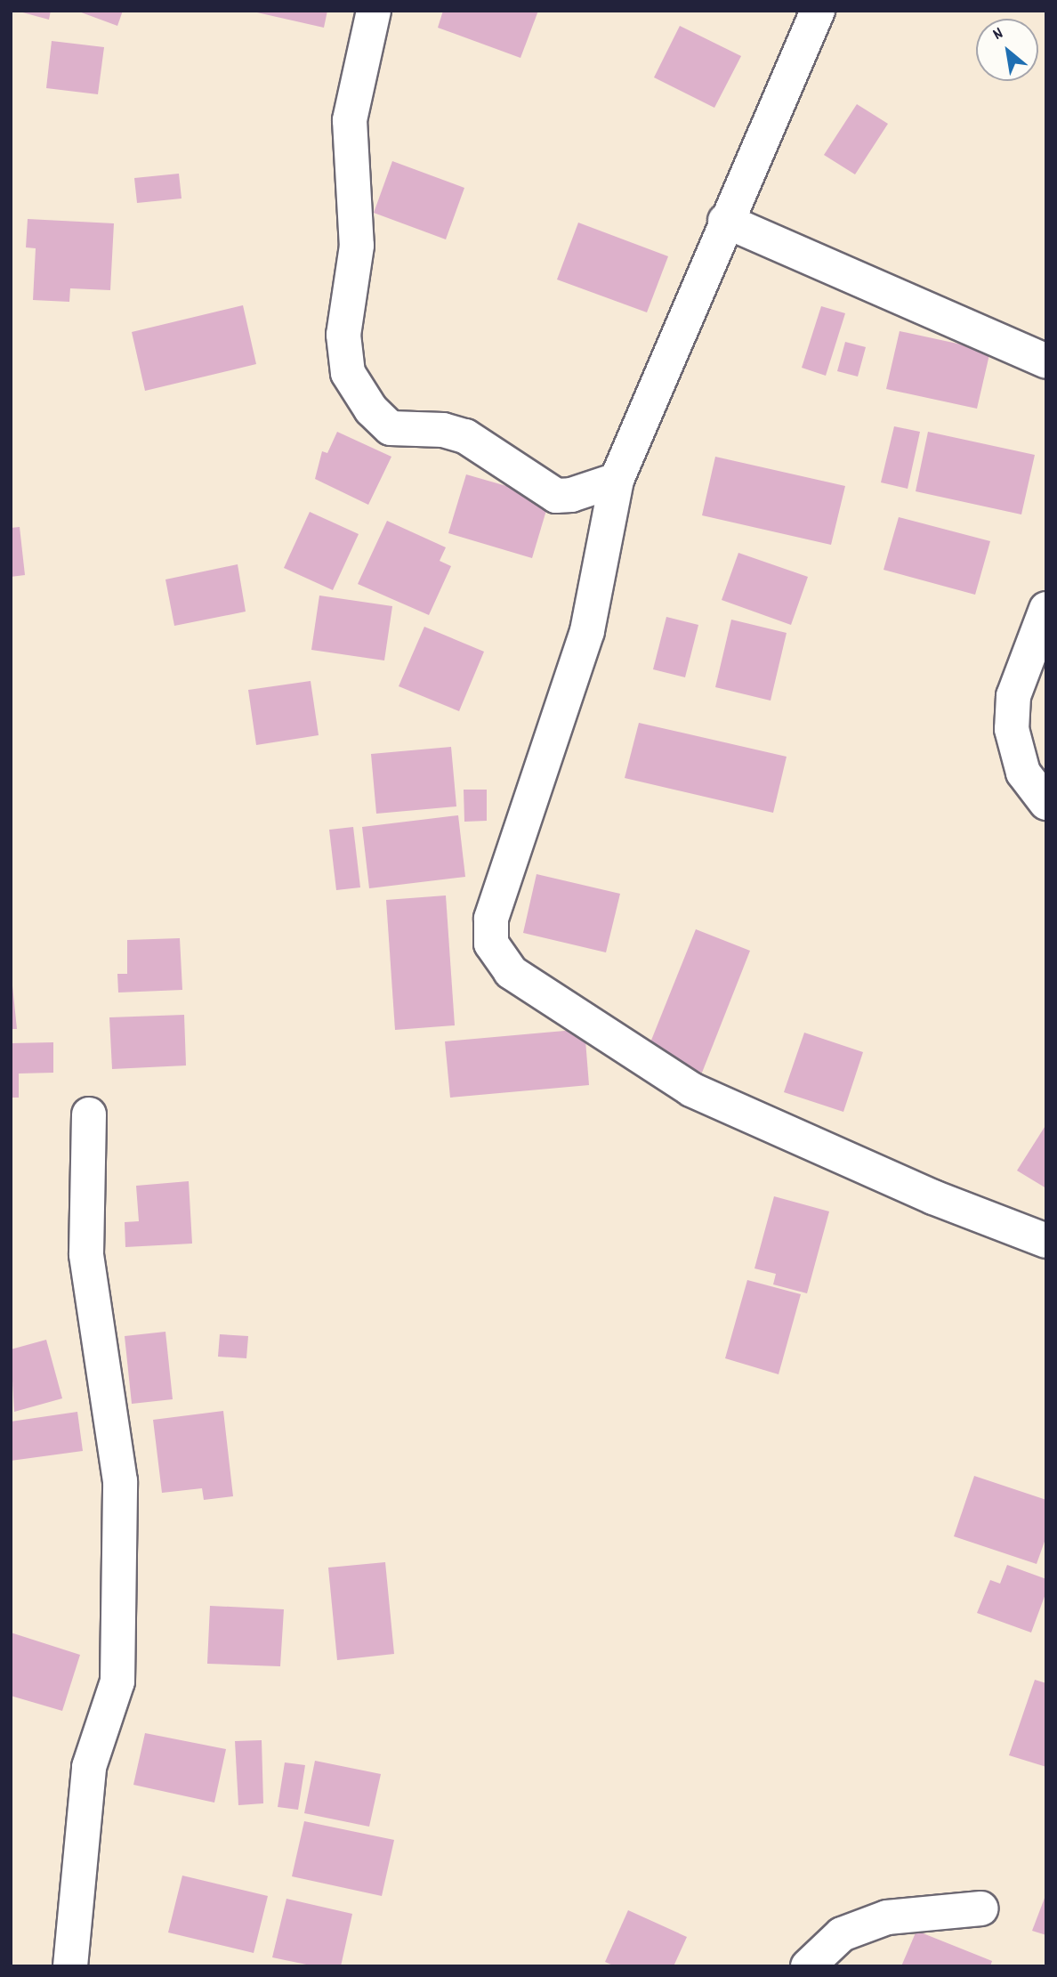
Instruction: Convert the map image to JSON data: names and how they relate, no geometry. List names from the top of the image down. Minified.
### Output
{"north":"top left"}
